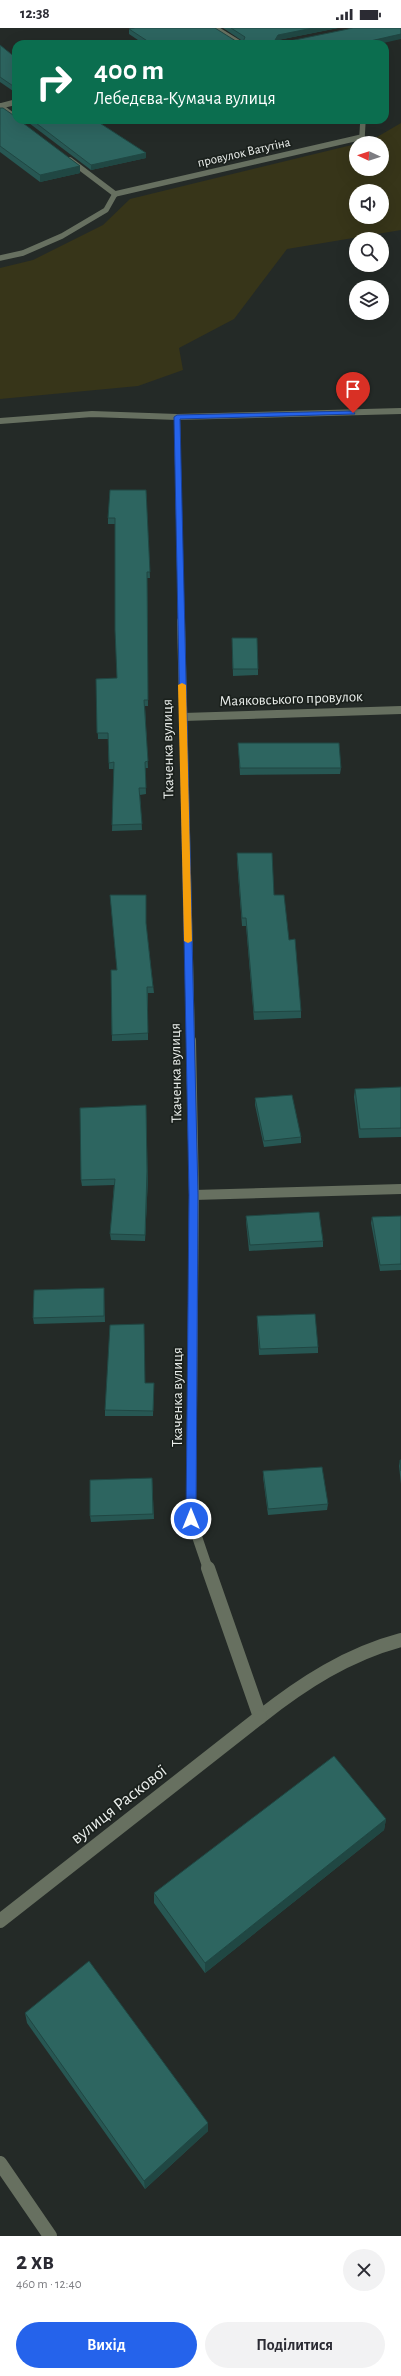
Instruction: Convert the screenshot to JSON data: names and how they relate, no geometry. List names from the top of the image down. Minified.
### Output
{"streets":{"street":["провулок Ватутіна","Маяковського провулок","Ткаченка вулиця","вулиця Раскової"]},"crossings":[["Маяковського провулок","Ткаченка вулиця"],["Ткаченка вулиця","вулиця Раскової"]],"north":"left","page":{"status":"12:38","turn":["400 m","Лебедєва-Кумача вулиця"],"heading":["2 хв","460 m · 12:40"],"buttons":["Вихід","Поділитися"]}}
